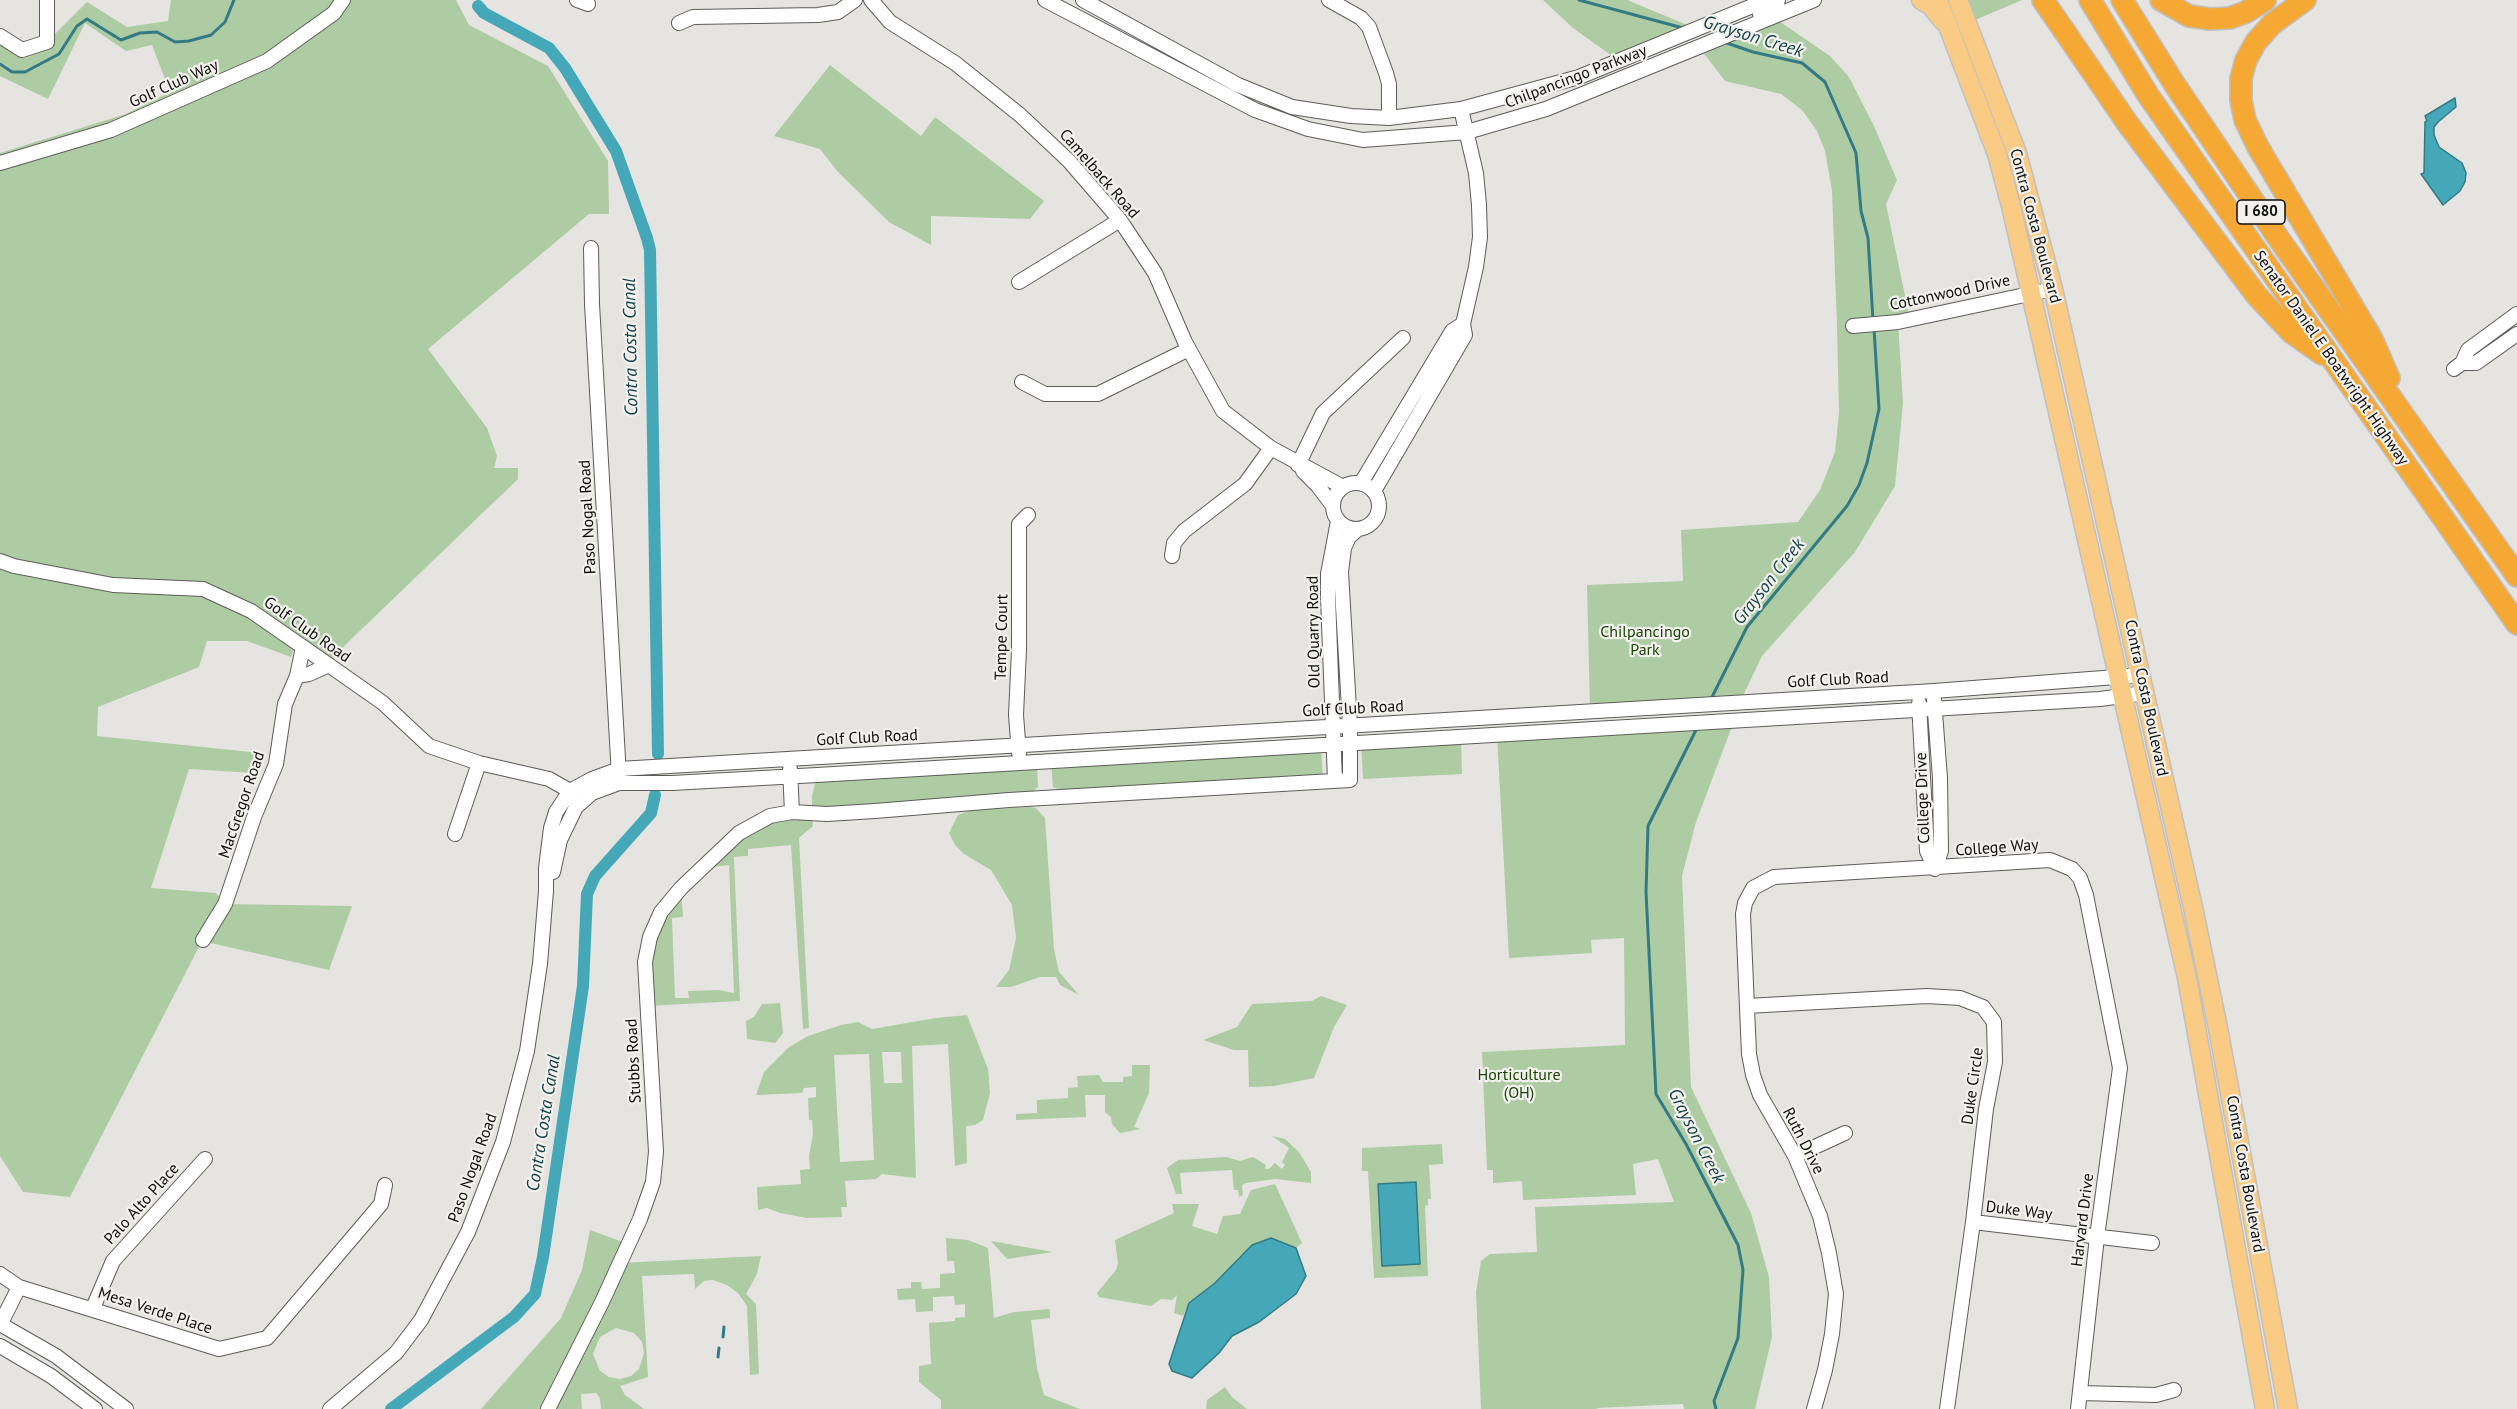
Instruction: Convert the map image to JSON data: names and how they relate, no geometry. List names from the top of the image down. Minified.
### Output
{"streets":{"highway":["I 680","Senator Daniel E Boatwright Highway"],"main road":["Contra Costa Boulevard"],"street":["Chilpancingo Parkway","Golf Club Way","Camelback Road","Cottonwood Drive","Paso Nogal Road","Golf Club Road","Old Quarry Road","Tempe Court","College Drive","MacGregor Road","College Way","Stubbs Road","Duke Circle","Ruth Drive","Palo Alto Place","Duke Way","Harvard Drive","Mesa Verde Place"]},"crossings":[["Camelback Road","Old Quarry Road"],["Contra Costa Boulevard","Cottonwood Drive"],["Contra Costa Boulevard","Golf Club Road"],["Paso Nogal Road","Golf Club Road"],["Golf Club Road","Old Quarry Road"],["Golf Club Road","Tempe Court"],["Golf Club Road","College Drive"],["Golf Club Road","MacGregor Road"],["Old Quarry Road","Stubbs Road"],["College Drive","College Way"],["College Way","Ruth Drive"],["College Way","Harvard Drive"],["Duke Circle","Ruth Drive"],["Duke Circle","Duke Way"],["Palo Alto Place","Mesa Verde Place"],["Duke Way","Harvard Drive"]],"water":["Grayson Creek","Contra Costa Canal"],"parks":["Chilpancingo Park","Horticulture (OH)"]}
